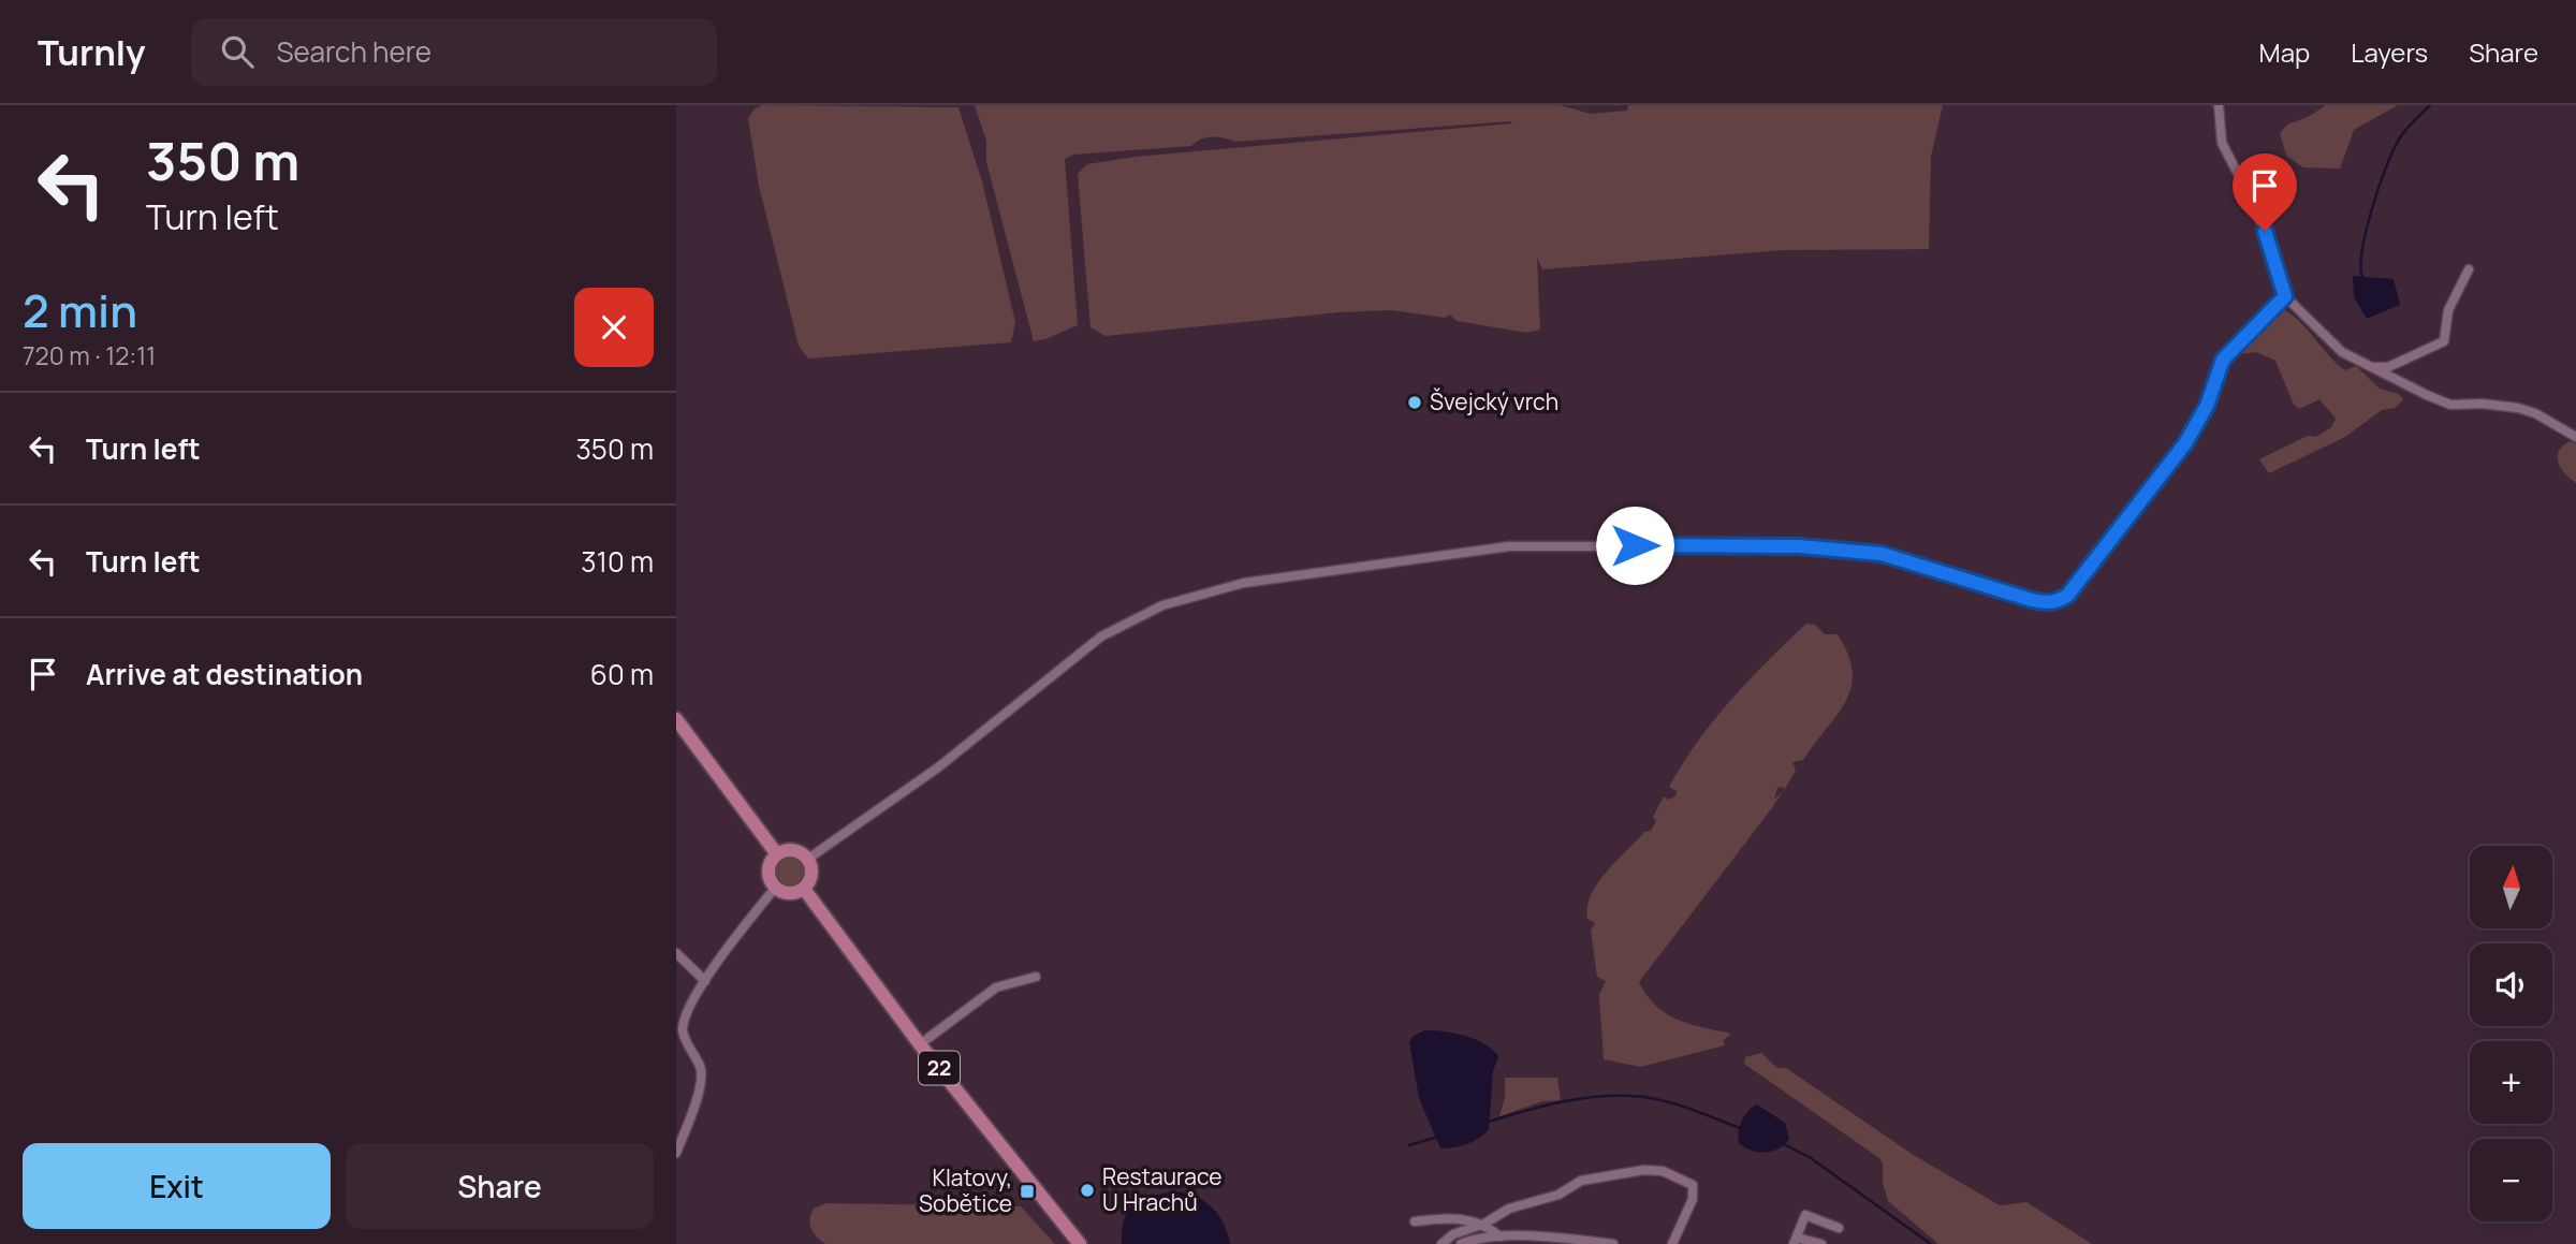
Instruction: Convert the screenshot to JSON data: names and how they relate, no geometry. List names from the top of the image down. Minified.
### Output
{"streets":{"main road":["22"]},"places":{"other":["Švejcký vrch","Restaurace U Hrachů"],"transit":["Klatovy, Sobětice"]},"north":"top","page":{"header":"Turnly","search":"Search here","nav":["Map","Layers","Share"],"turn":["350 m","Turn left"],"heading":["2 min","720 m · 12:11"],"list":[{"name":"Turn left","value":"350 m"},{"name":"Turn left","value":"310 m"},{"name":"Arrive at destination","value":"60 m"}],"map_buttons":["+","−"],"buttons":["Exit","Share"]}}
